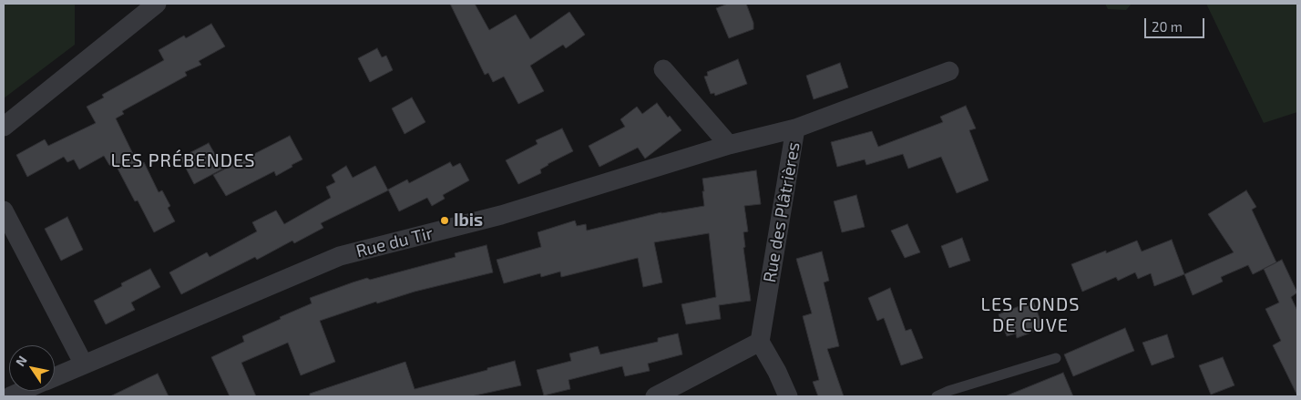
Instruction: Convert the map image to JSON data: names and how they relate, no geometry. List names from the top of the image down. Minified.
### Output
{"streets":{"street":["Rue des Plâtrières","Rue du Tir"]},"crossings":[["Rue des Plâtrières","Rue du Tir"]],"districts":["LES PRÉBENDES","LES FONDS DE CUVE"],"places":["Ibis"],"scale_bar":"20 m","north":"top left"}
